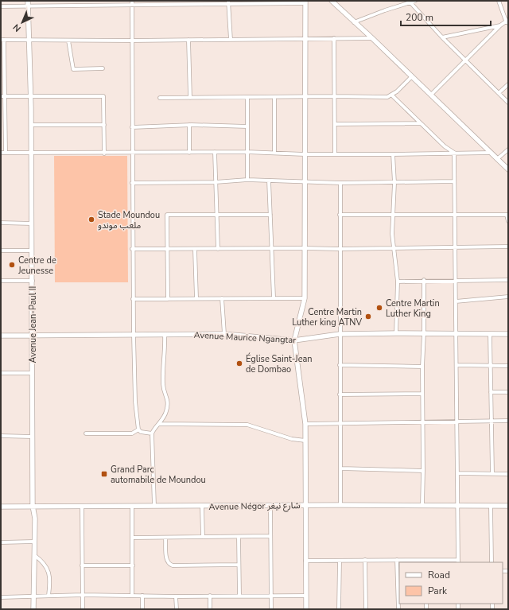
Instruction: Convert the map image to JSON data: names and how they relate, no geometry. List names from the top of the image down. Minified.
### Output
{"streets":{"street":["Avenue Jean-Paul II","Avenue Maurice Ngangtar","Avenue Négor شارع نيغر"]},"crossings":[["Avenue Jean-Paul II","Avenue Maurice Ngangtar"],["Avenue Jean-Paul II","Avenue Négor شارع نيغر"]],"places":{"other":["Stade Moundou ملعب موندو","Centre de Jeunesse","Centre Martin Luther King","Centre Martin Luther king ATNV","Église Saint-Jean de Dombao"],"transit":["Grand Parc automabile de Moundou"]},"legend":["Road","Park"],"scale_bar":"200 m","north":"bottom left"}
